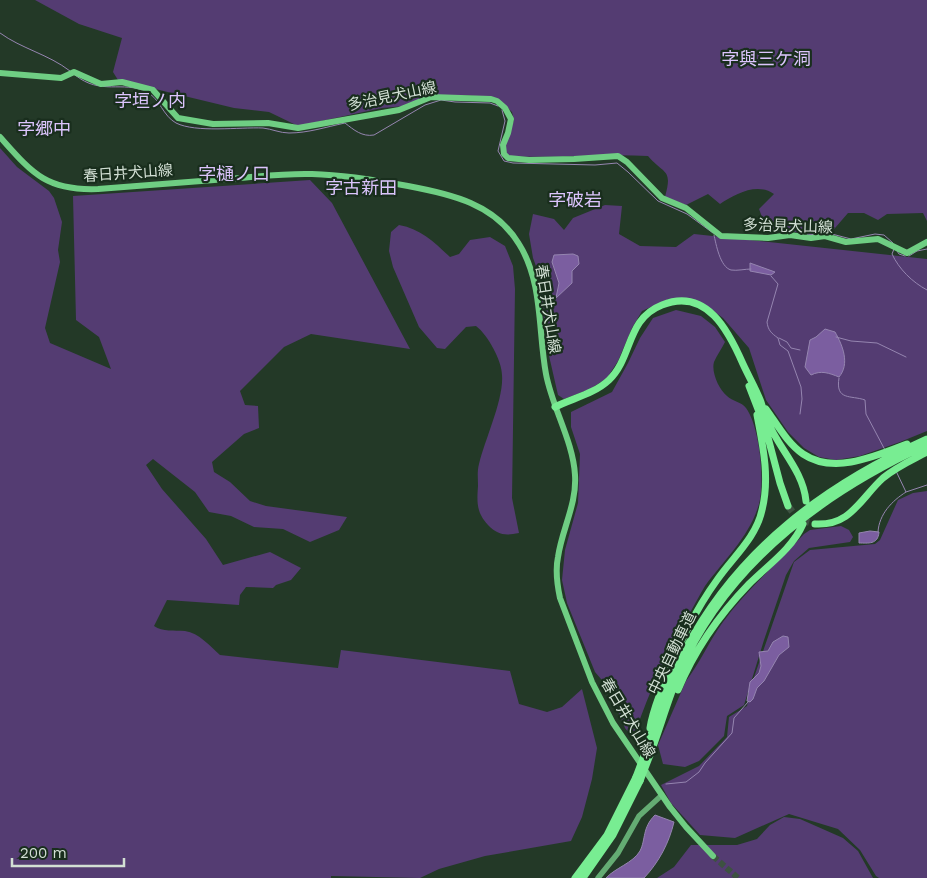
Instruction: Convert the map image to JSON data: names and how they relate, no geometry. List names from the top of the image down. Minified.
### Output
{"streets":{"highway":["中央自動車道"],"main road":["多治見犬山線","春日井犬山線"]},"districts":["字與三ケ洞","字垣ノ内","字郷中","字樋ノ口","字古新田","字破岩"],"scale_bar":"200 m"}
